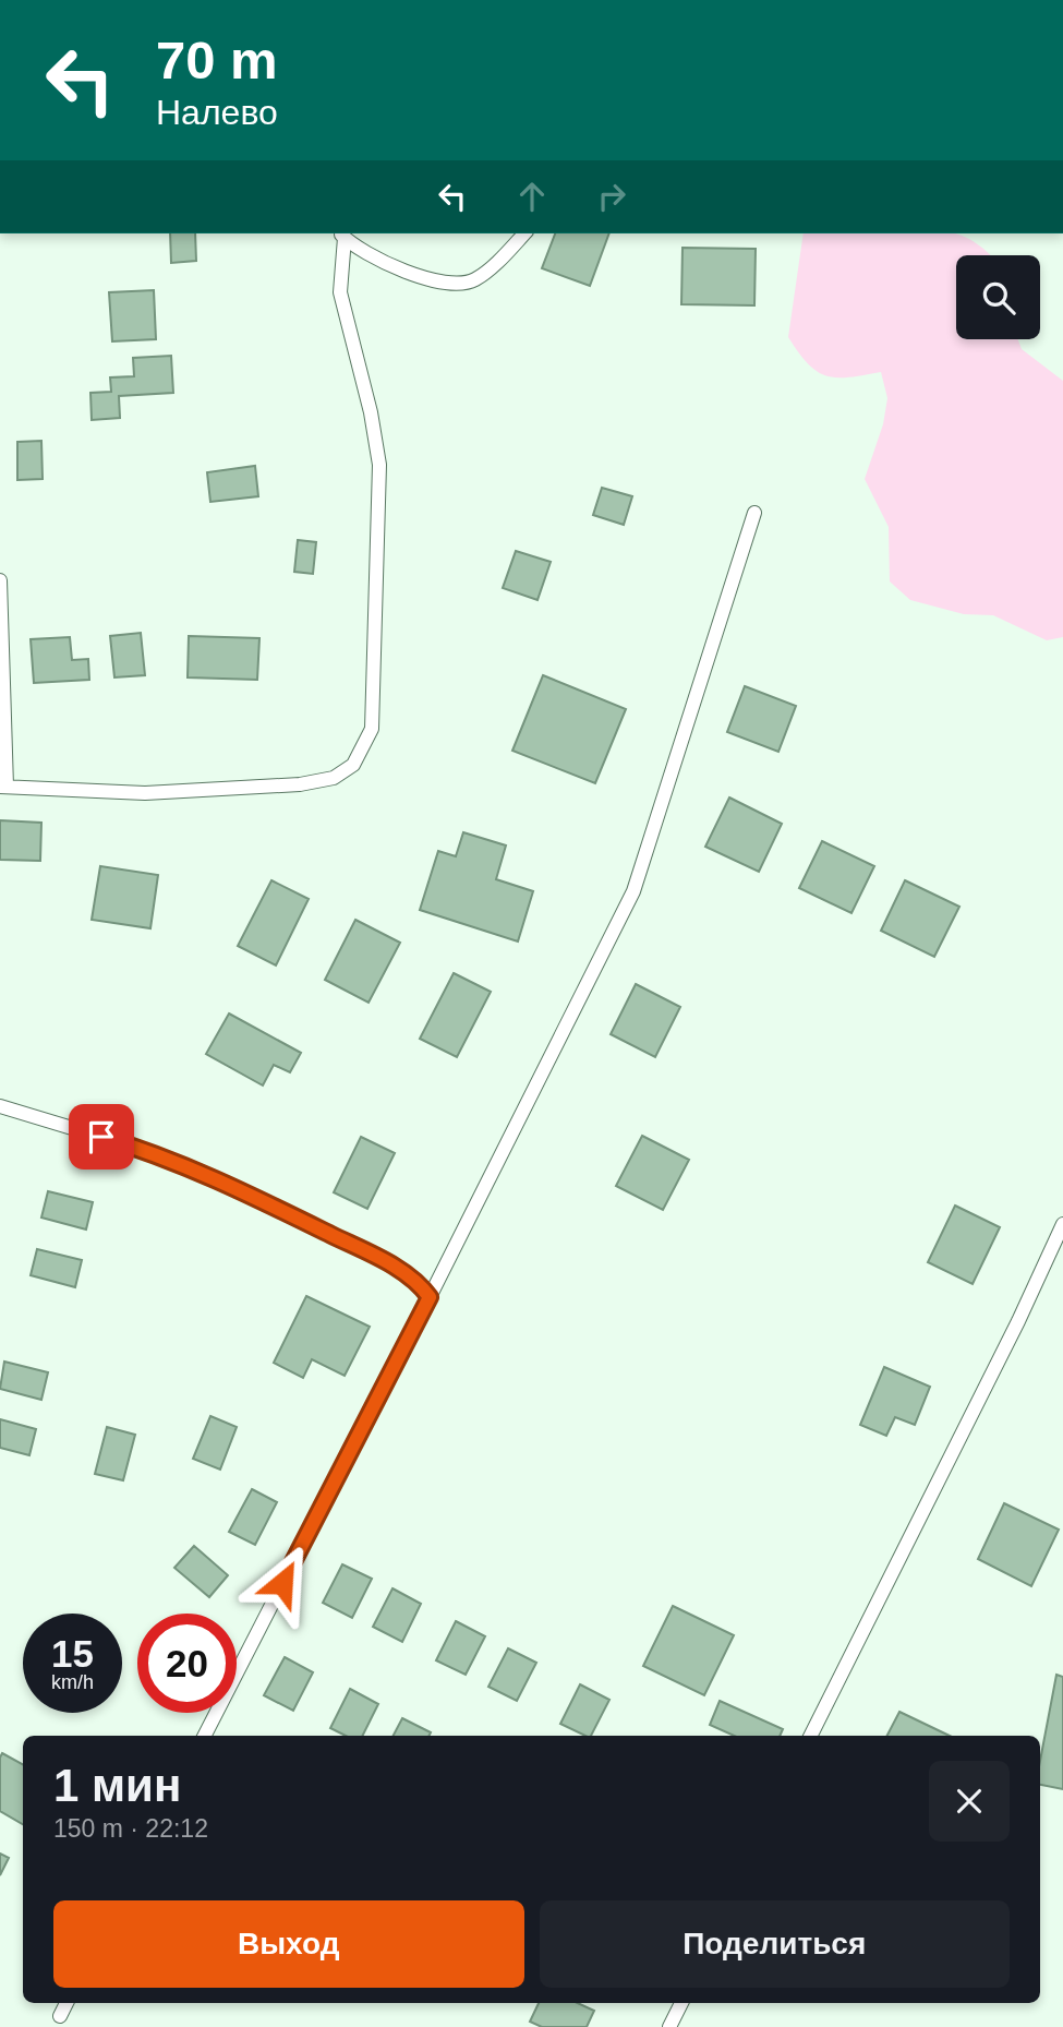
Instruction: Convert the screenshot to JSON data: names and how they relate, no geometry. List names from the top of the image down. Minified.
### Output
{"page":{"turn":["70 m","Налево"],"speed":"15 km/h","limit":"20","heading":["1 мин","150 m · 22:12"],"buttons":["Выход","Поделиться"]}}
